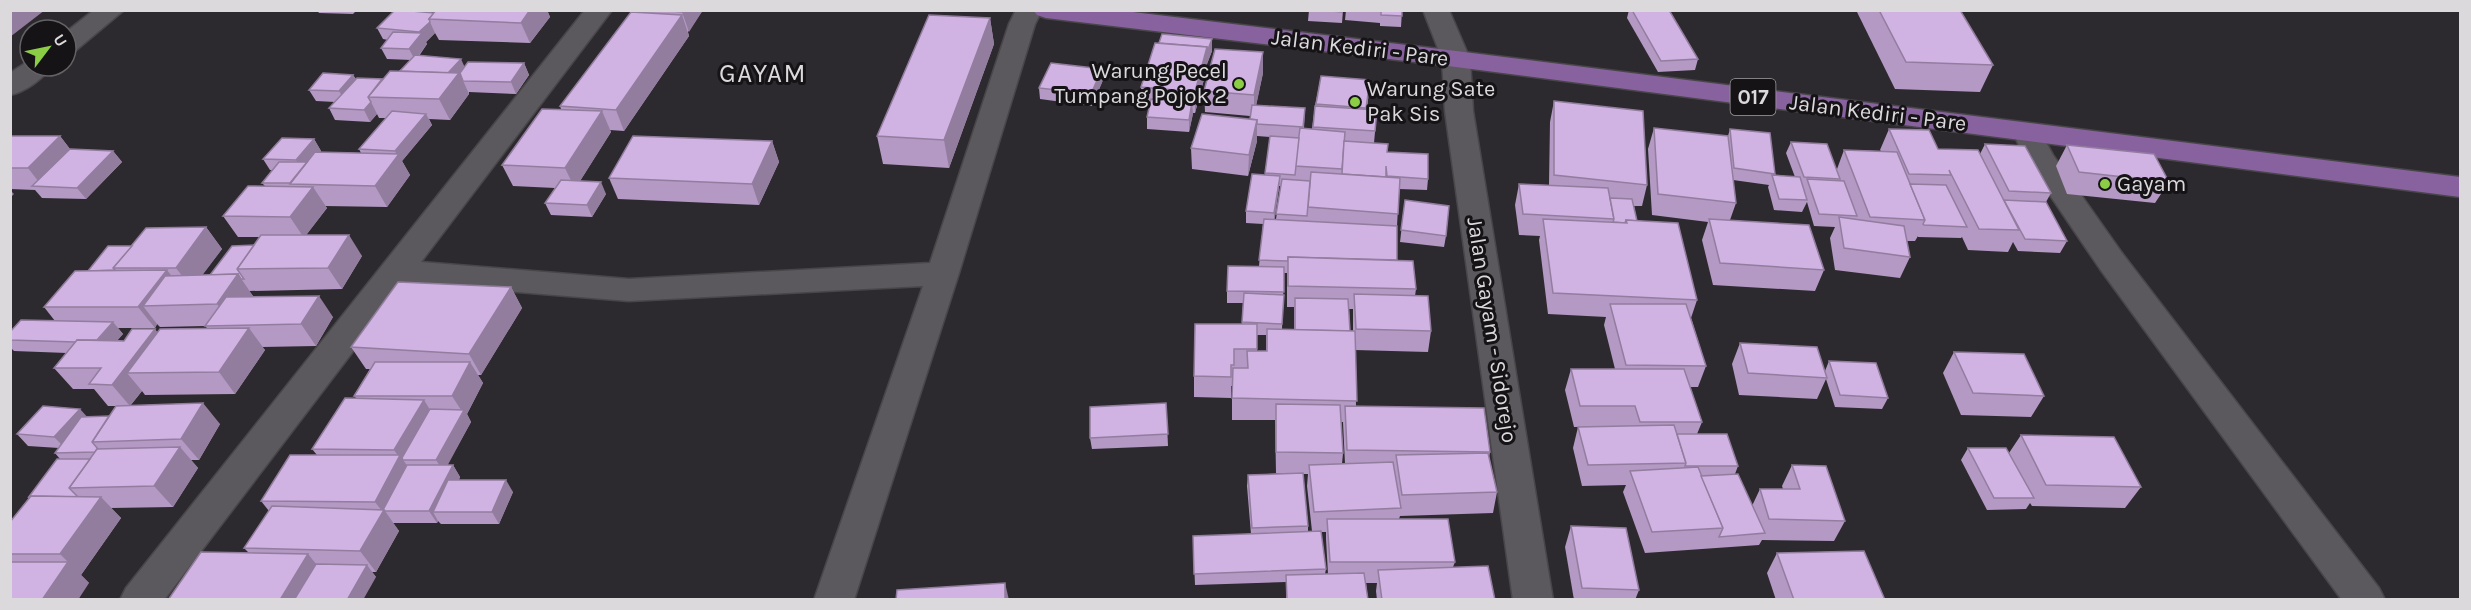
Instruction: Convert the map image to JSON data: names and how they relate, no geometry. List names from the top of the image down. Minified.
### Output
{"streets":{"main road":["Jalan Kediri - Pare","017"],"street":["Jalan Gayam - Sidorejo"]},"crossings":[["Jalan Kediri - Pare","Jalan Gayam - Sidorejo"]],"districts":["GAYAM"],"places":["Warung Pecel Tumpang Pojok 2","Warung Sate Pak Sis","Gayam"],"north":"top right"}
